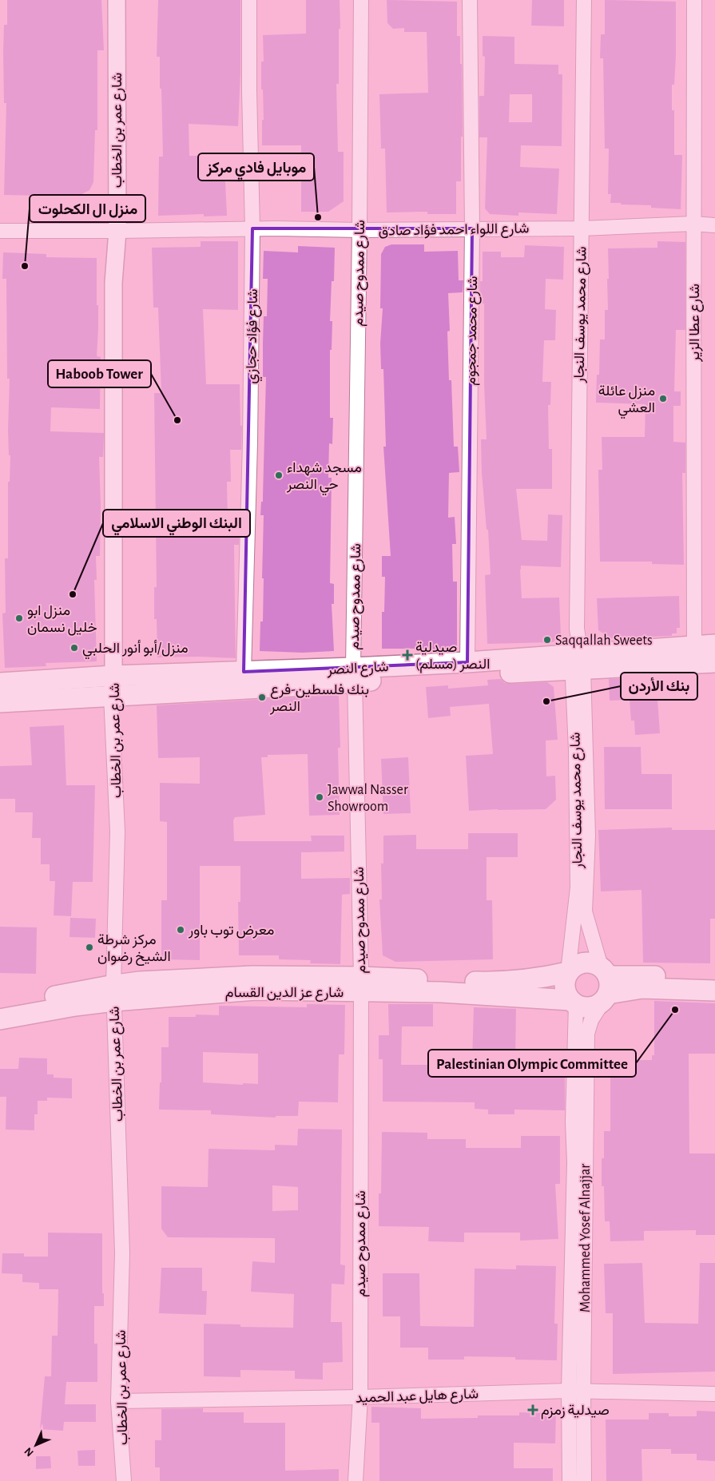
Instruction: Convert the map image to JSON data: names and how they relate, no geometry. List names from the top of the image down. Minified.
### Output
{"streets":{"main road":["شارع النصر","شارع عز الدين القسام"],"street":["شارع عمر بن الخطاب","شارع اللواء احمد فؤاد صادق","شارع ممدوح صيدم","شارع محمد يوسف النجار","شارع عطا الزير","شارع محمد جمجوم","شارع فؤاد حجازي","Mohammed Yosef Alnajjar","شارع هايل عبد الحميد"]},"crossings":[["شارع عمر بن الخطاب","شارع اللواء احمد فؤاد صادق"],["شارع عمر بن الخطاب","شارع النصر"],["شارع عمر بن الخطاب","شارع عز الدين القسام"],["شارع عمر بن الخطاب","شارع هايل عبد الحميد"],["شارع اللواء احمد فؤاد صادق","شارع ممدوح صيدم"],["شارع اللواء احمد فؤاد صادق","شارع محمد يوسف النجار"],["شارع اللواء احمد فؤاد صادق","شارع عطا الزير"],["شارع اللواء احمد فؤاد صادق","شارع محمد جمجوم"],["شارع اللواء احمد فؤاد صادق","شارع فؤاد حجازي"],["شارع ممدوح صيدم","شارع النصر"],["شارع ممدوح صيدم","شارع عز الدين القسام"],["شارع ممدوح صيدم","شارع هايل عبد الحميد"],["شارع محمد يوسف النجار","شارع النصر"],["شارع محمد يوسف النجار","شارع عز الدين القسام"],["شارع محمد يوسف النجار","Mohammed Yosef Alnajjar"],["شارع عطا الزير","شارع النصر"],["شارع محمد جمجوم","شارع النصر"],["شارع فؤاد حجازي","شارع النصر"],["شارع عز الدين القسام","Mohammed Yosef Alnajjar"],["Mohammed Yosef Alnajjar","شارع هايل عبد الحميد"]],"places":{"other":["موبايل فادي مركز","منزل ال الكحلوت","منزل عائلة العشي","Haboob Tower","مسجد شهداء حي النصر","البنك الوطني الاسلامي","منزل ابو خليل نسمان","Saqqallah Sweets","منزل/أبو أنور الحلبي","بنك فلسطين-فرع النصر","بنك الأردن","Jawwal Nasser Showroom","معرض توب باور","مركز شرطة الشيخ رضوان","Palestinian Olympic Committee"],"health":["صيدلية النصر (مسلم)","صيدلية زمزم"]},"north":"bottom left"}
